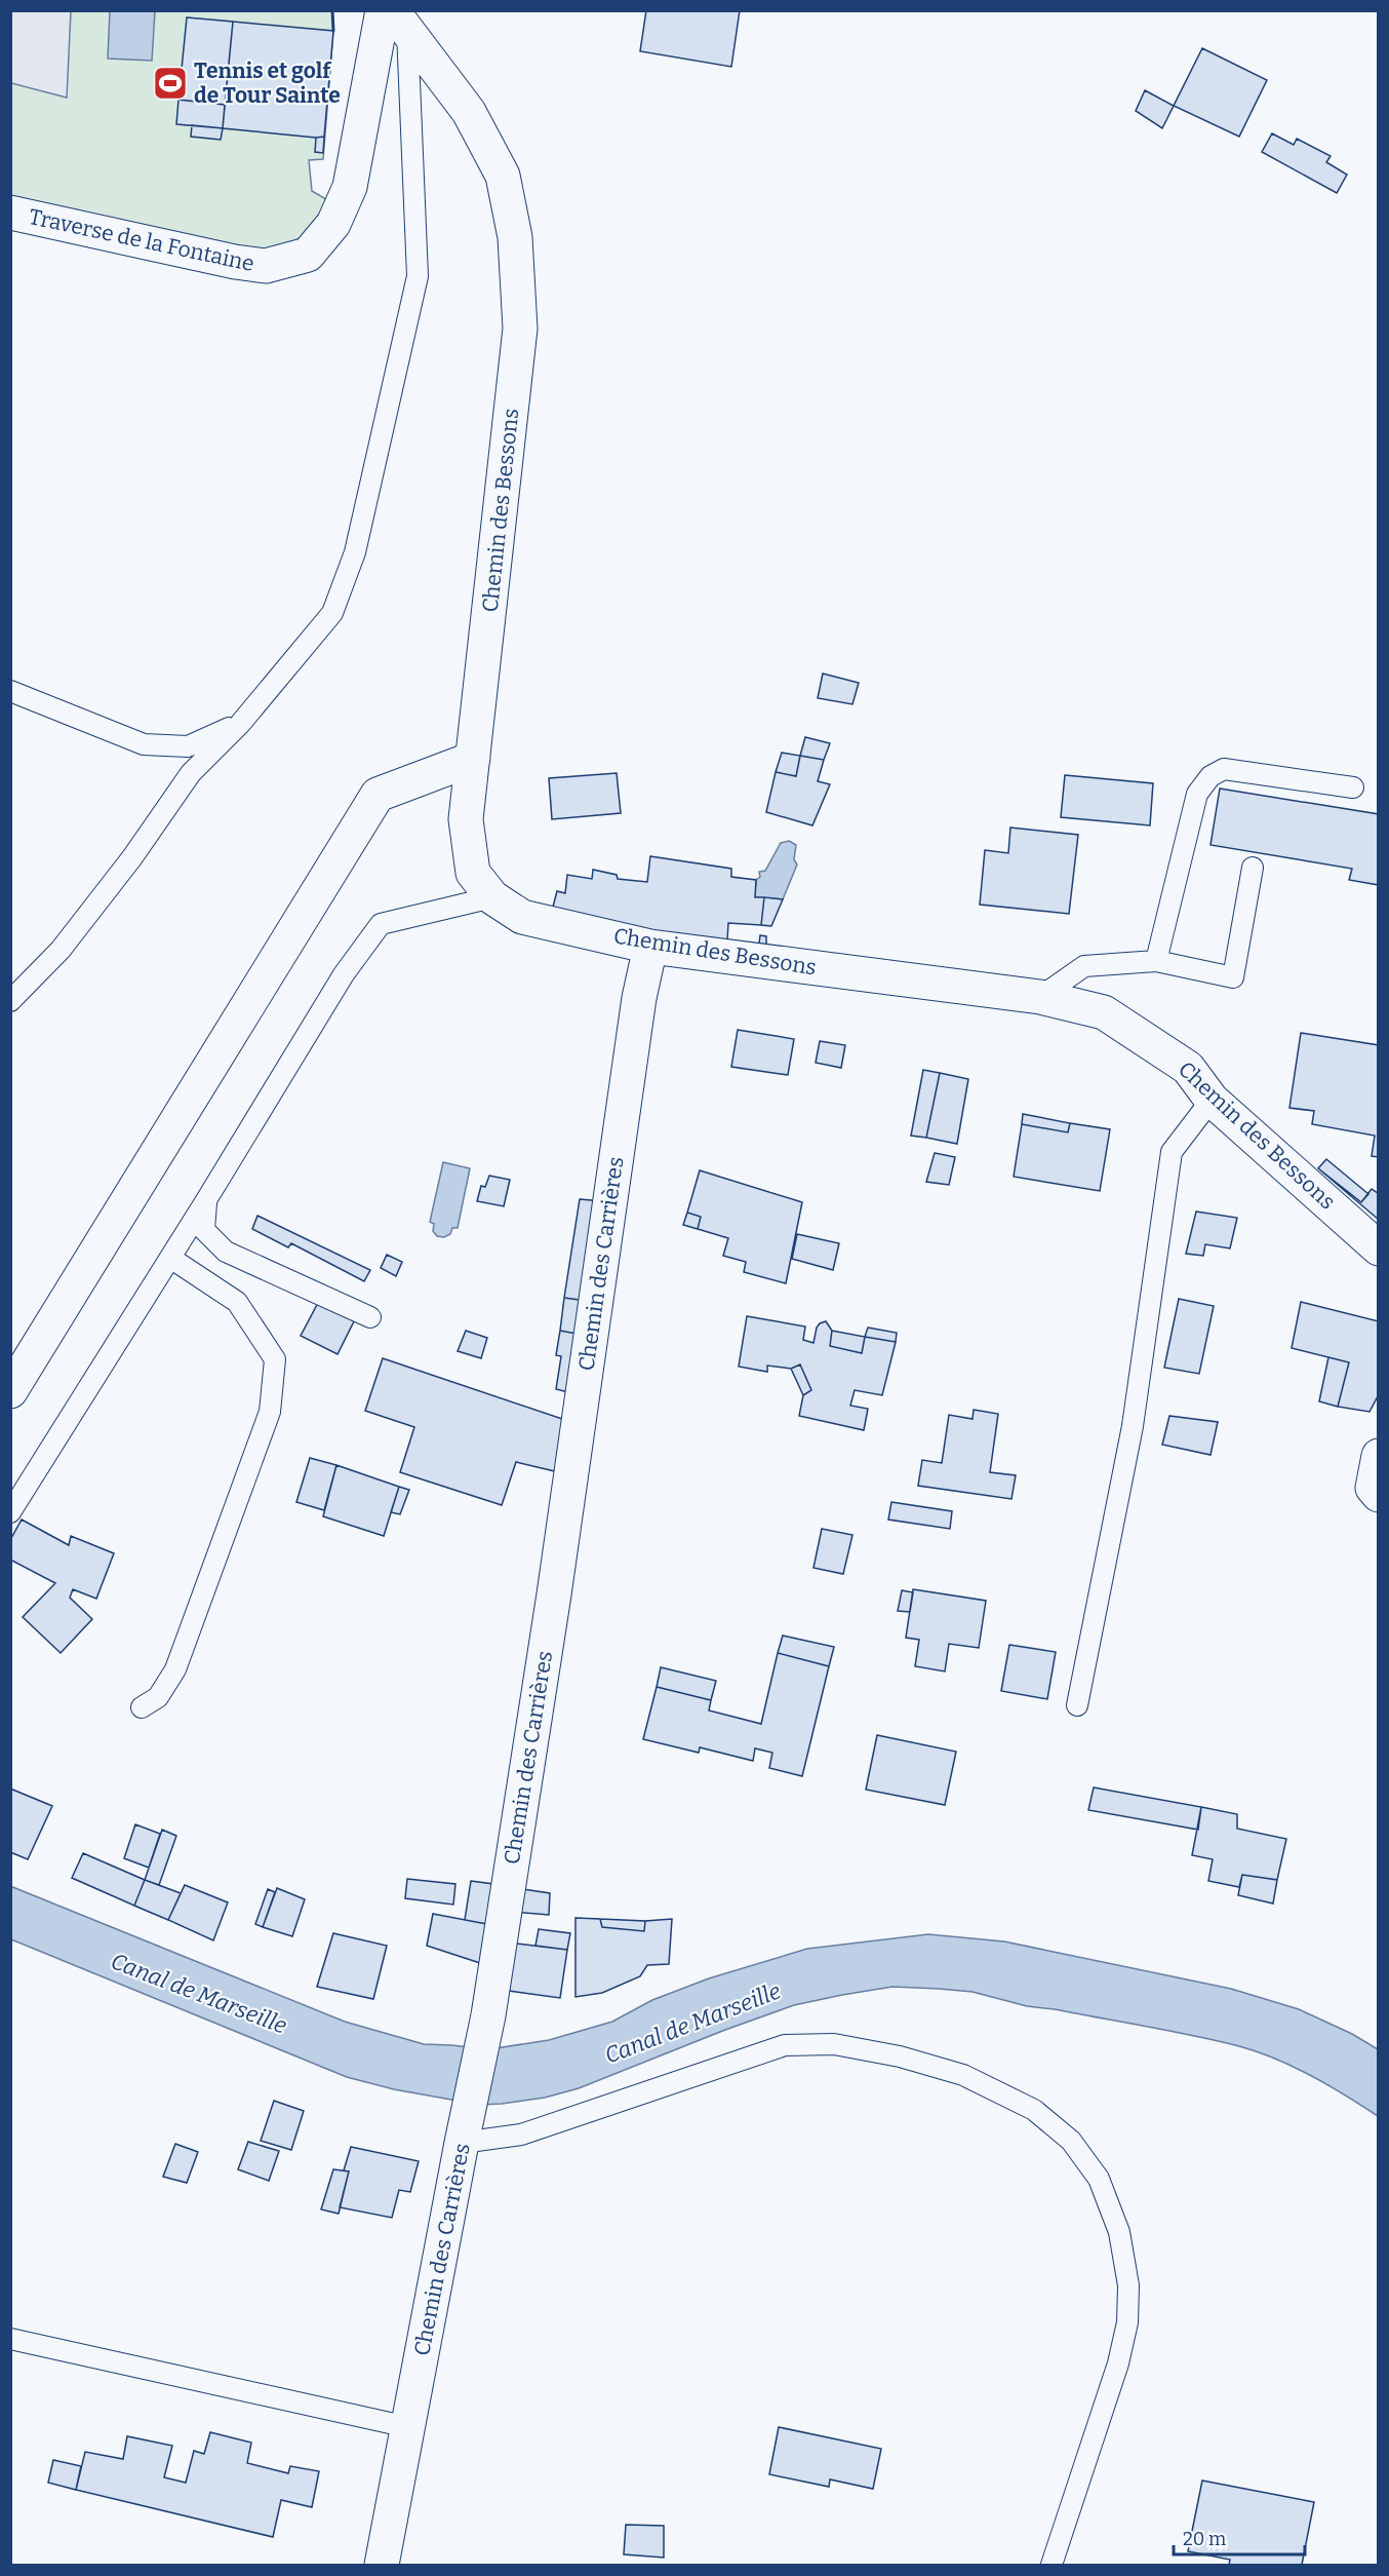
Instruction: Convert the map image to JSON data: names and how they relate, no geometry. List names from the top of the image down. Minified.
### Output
{"streets":{"street":["Traverse de la Fontaine","Chemin des Bessons","Chemin des Carrières"]},"crossings":[["Traverse de la Fontaine","Chemin des Bessons"],["Chemin des Bessons","Chemin des Carrières"]],"water":["Canal de Marseille"],"places":{"sports":["Tennis et golf de Tour Sainte"]},"scale_bar":"20 m"}
